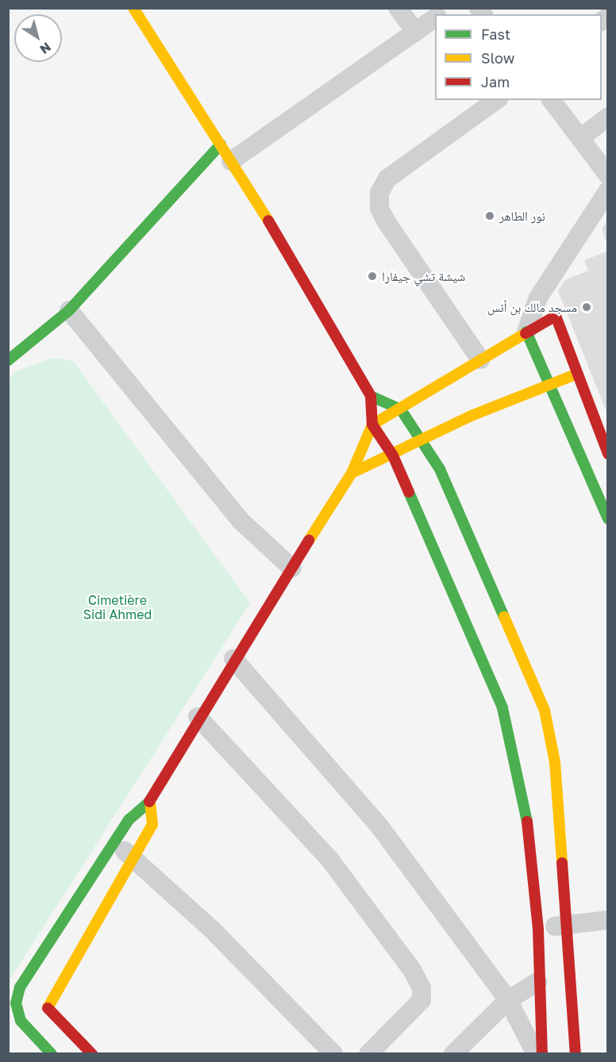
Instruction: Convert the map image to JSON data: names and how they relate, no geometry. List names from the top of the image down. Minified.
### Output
{"parks":["Cimetière Sidi Ahmed"],"places":["نور الطاهر","شيشة تشي جيفارا","مسجد مالك بن أنس"],"legend":["Fast","Slow","Jam"],"north":"bottom right"}
